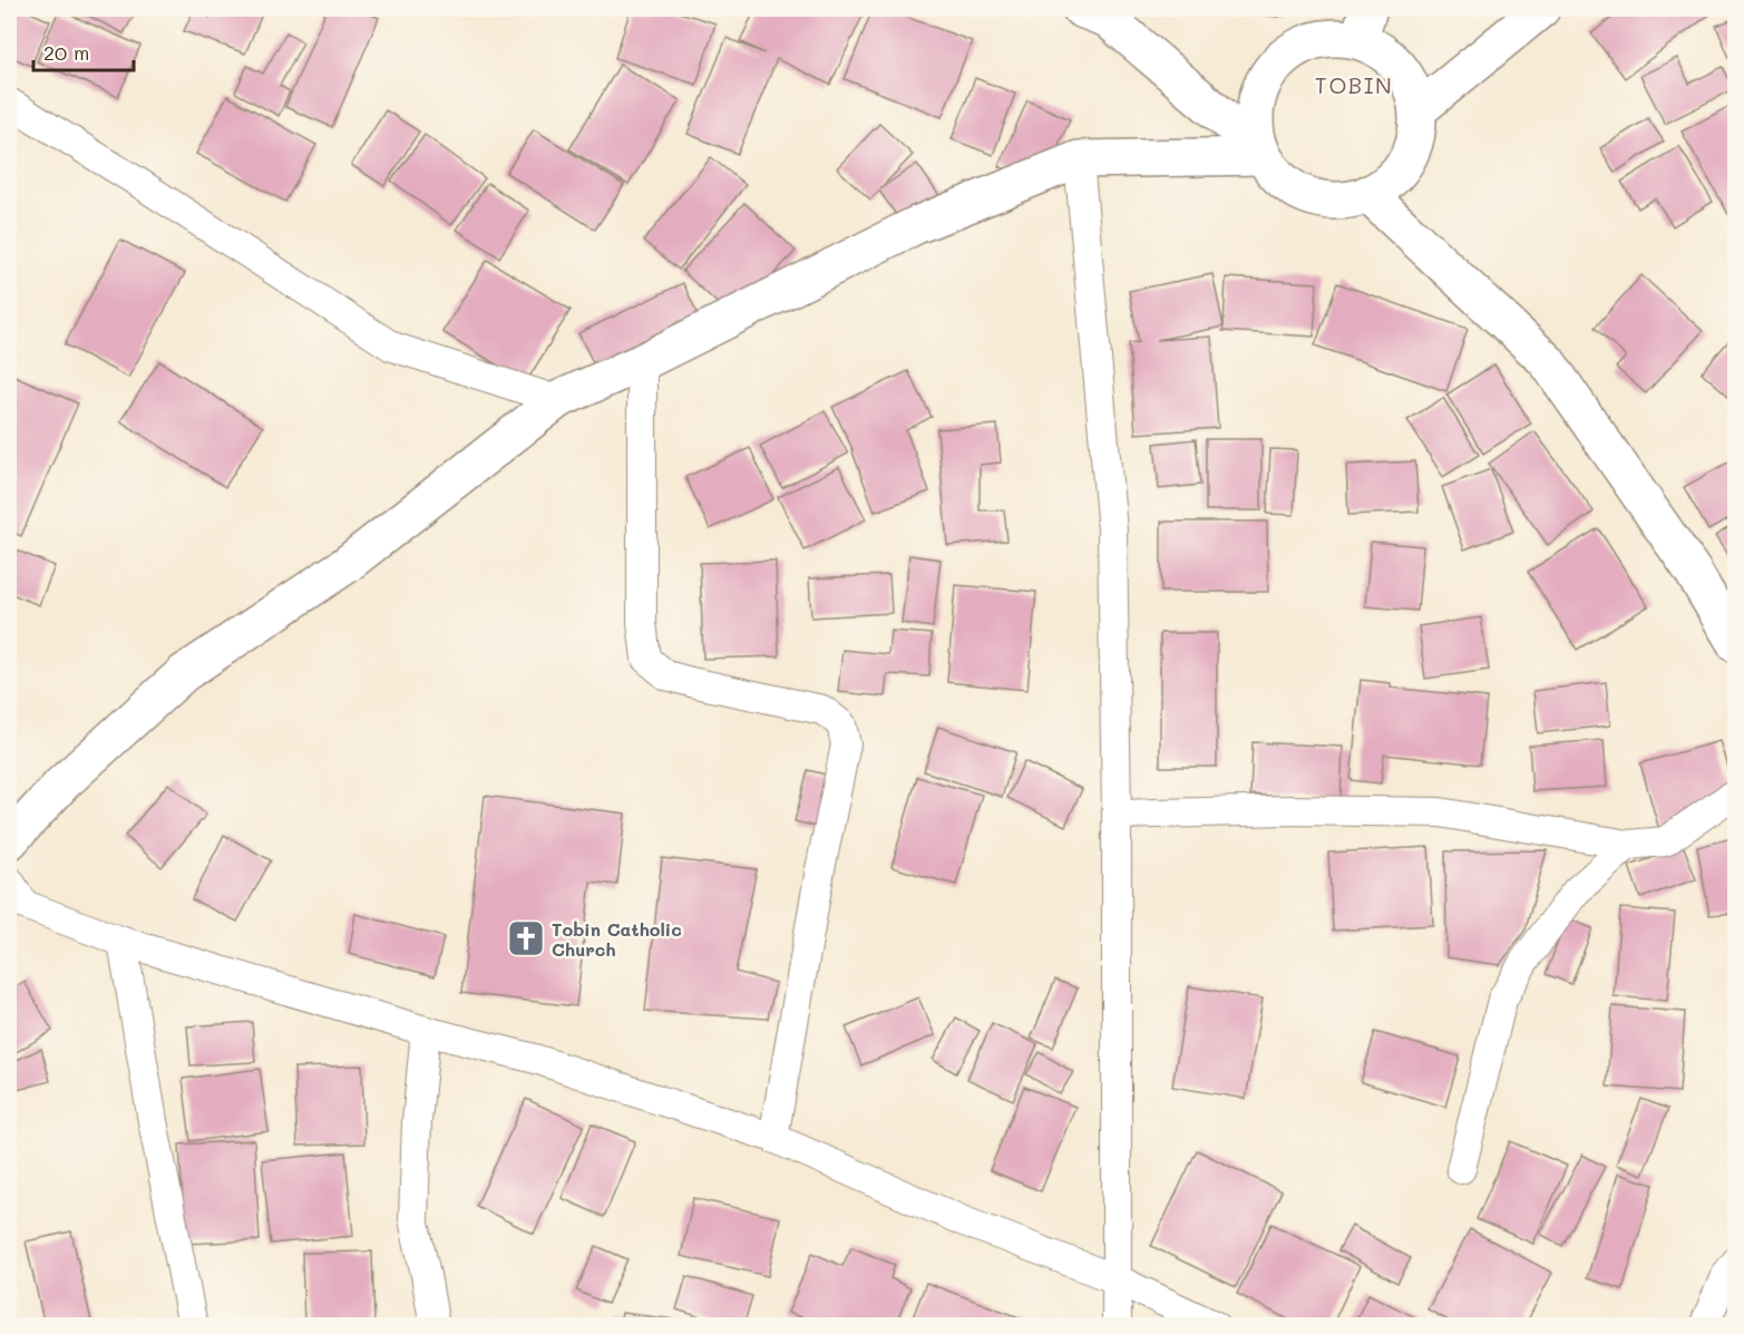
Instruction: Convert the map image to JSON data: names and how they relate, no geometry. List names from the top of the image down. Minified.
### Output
{"districts":["TOBIN"],"places":{"church":["Tobin Catholic Church"]},"scale_bar":"20 m"}
